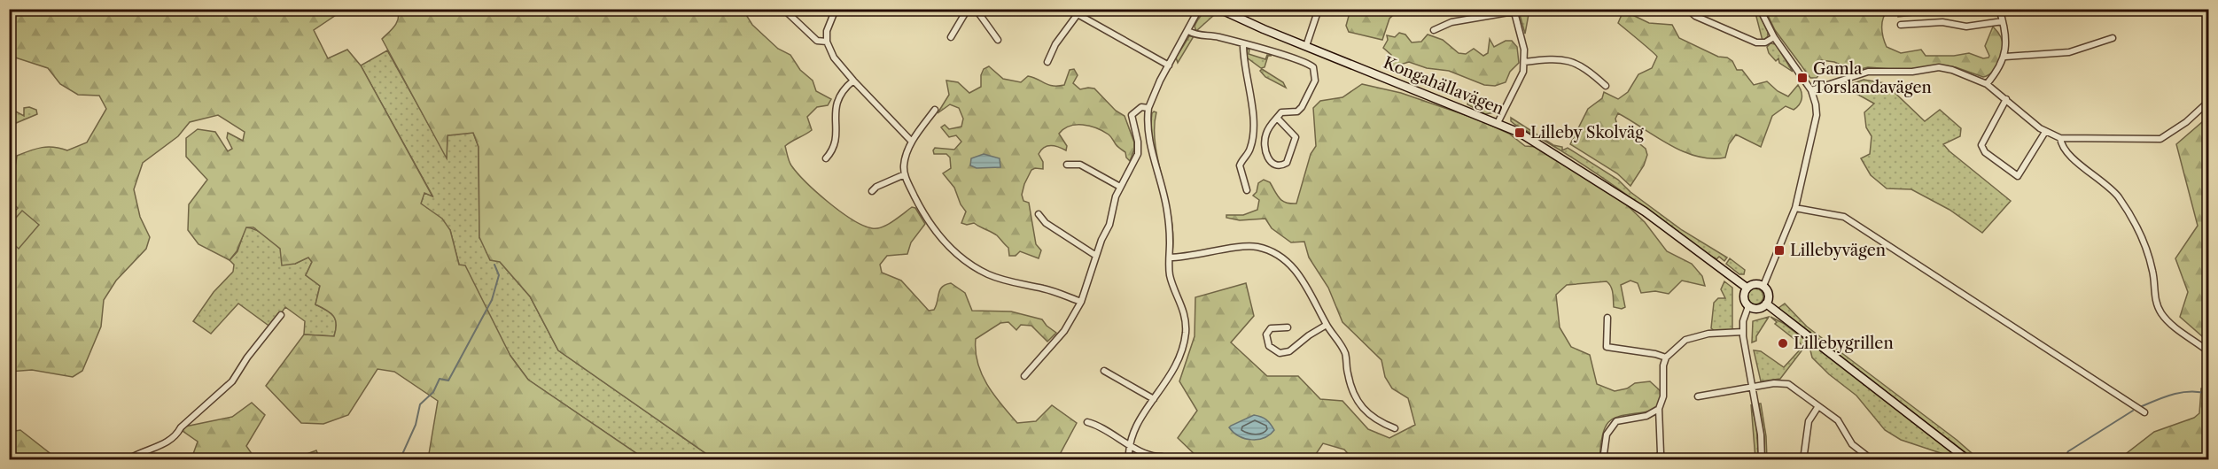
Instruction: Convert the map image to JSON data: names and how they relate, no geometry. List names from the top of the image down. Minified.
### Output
{"streets":{"street":["Kongahällavägen"]},"places":{"transit":["Gamla Torslandavägen","Lilleby Skolväg","Lillebyvägen"],"other":["Lillebygrillen"]}}
